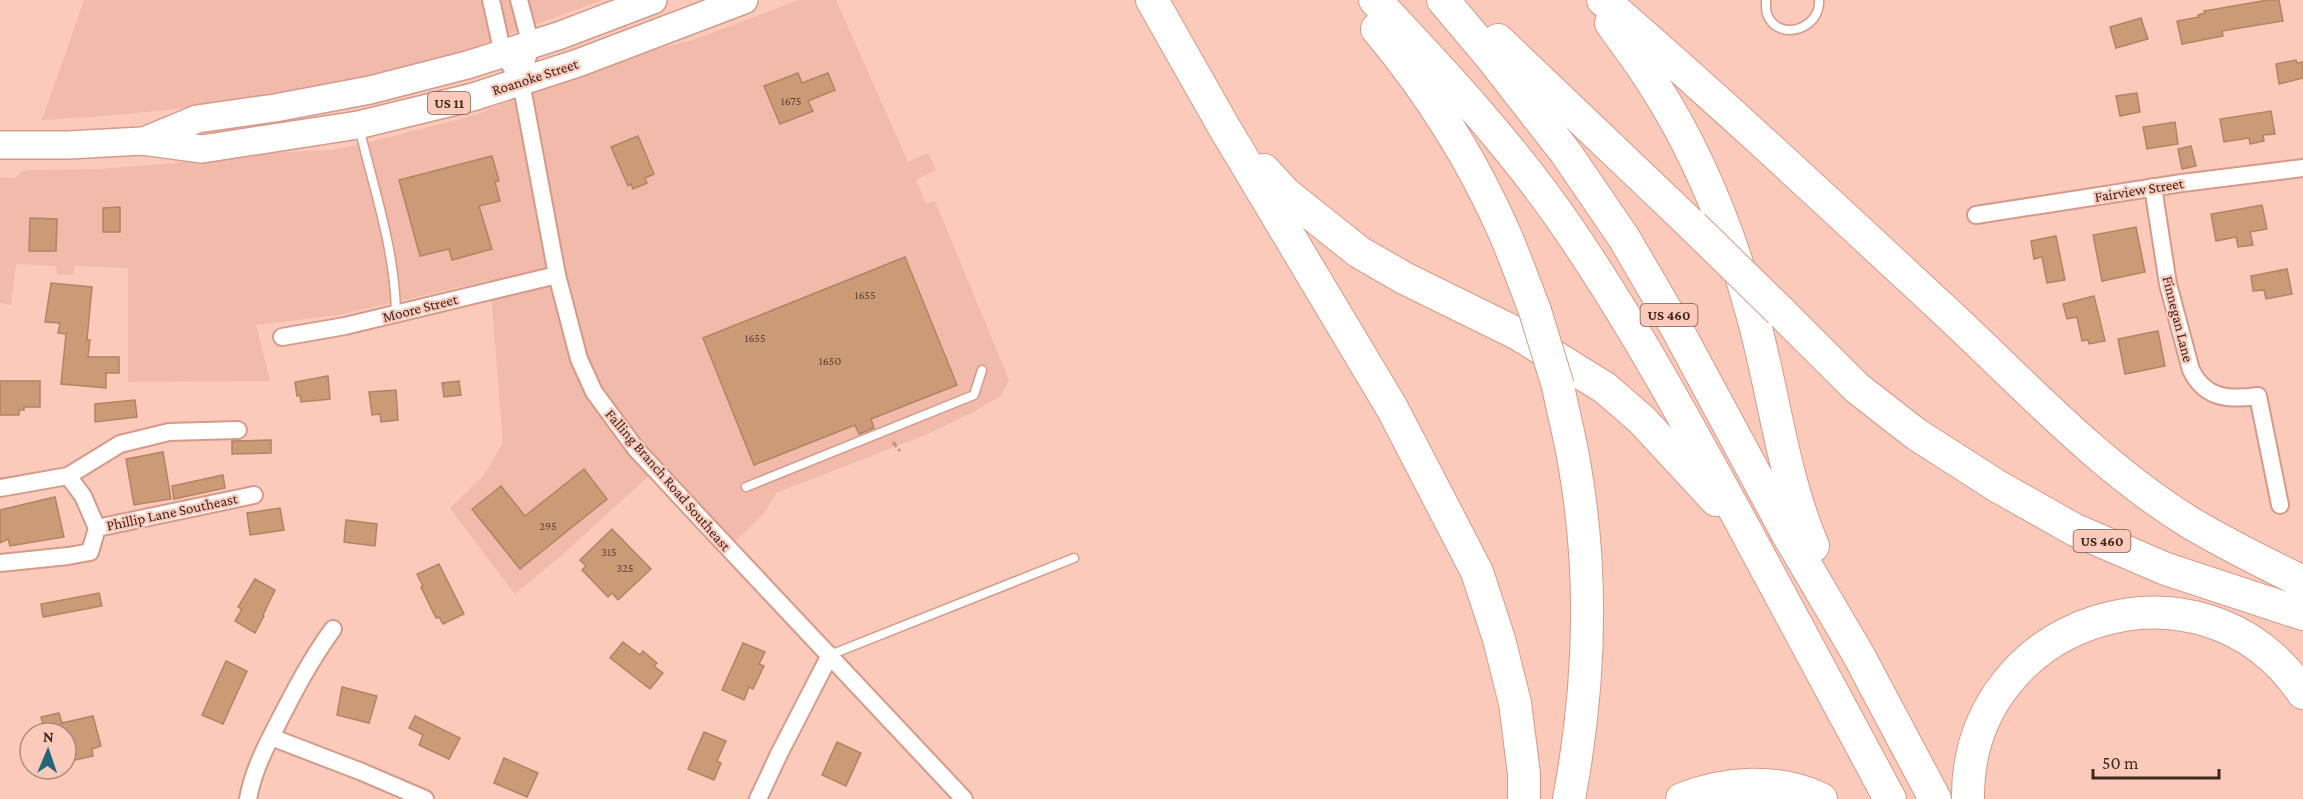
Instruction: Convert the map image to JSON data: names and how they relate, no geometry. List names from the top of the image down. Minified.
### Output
{"streets":{"highway":["US 460"],"main road":["Roanoke Street","US 11"],"street":["Fairview Street","Moore Street","Finnegan Lane","Falling Branch Road Southeast","Phillip Lane Southeast"]},"crossings":[["Roanoke Street","Falling Branch Road Southeast"],["Fairview Street","Finnegan Lane"],["Moore Street","Falling Branch Road Southeast"]],"house_numbers":["1675","1655","1655","1650","295","315","325"],"scale_bar":"50 m","north":"top"}
